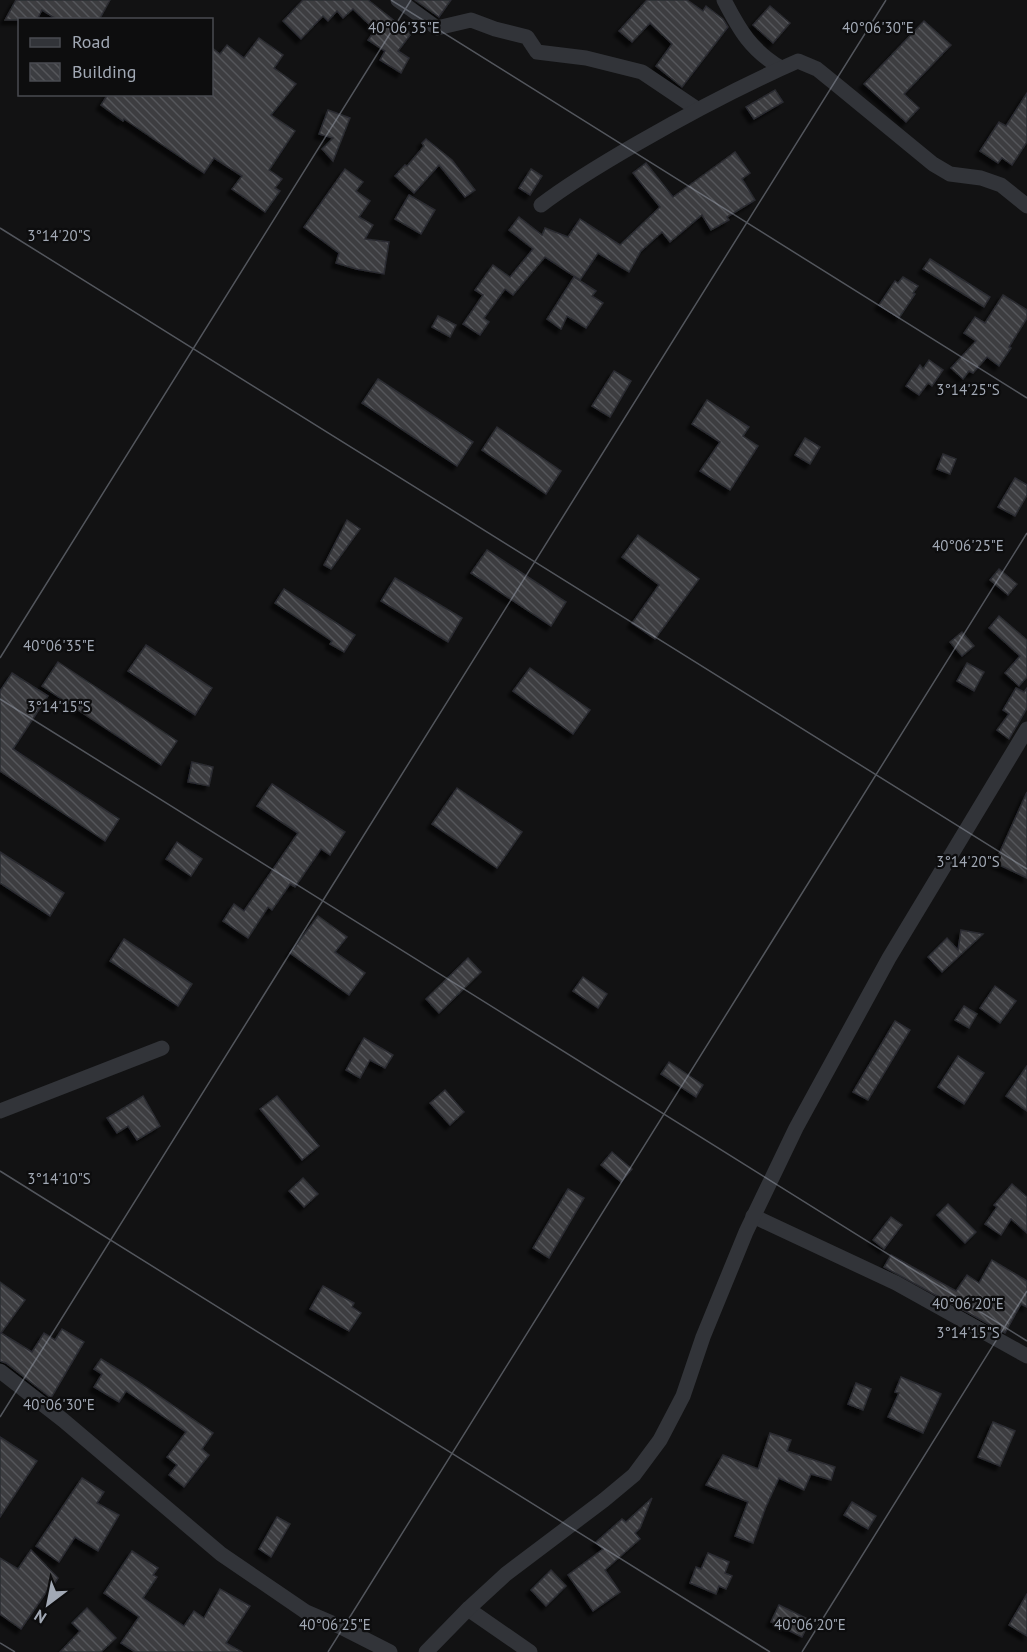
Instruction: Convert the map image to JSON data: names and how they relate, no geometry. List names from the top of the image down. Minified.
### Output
{"legend":["Road","Building"],"north":"bottom left","coordinates":["40°06'35\"E","40°06'30\"E","3°14'20\"S","3°14'25\"S","40°06'25\"E","3°14'15\"S","3°14'10\"S","40°06'20\"E"]}
